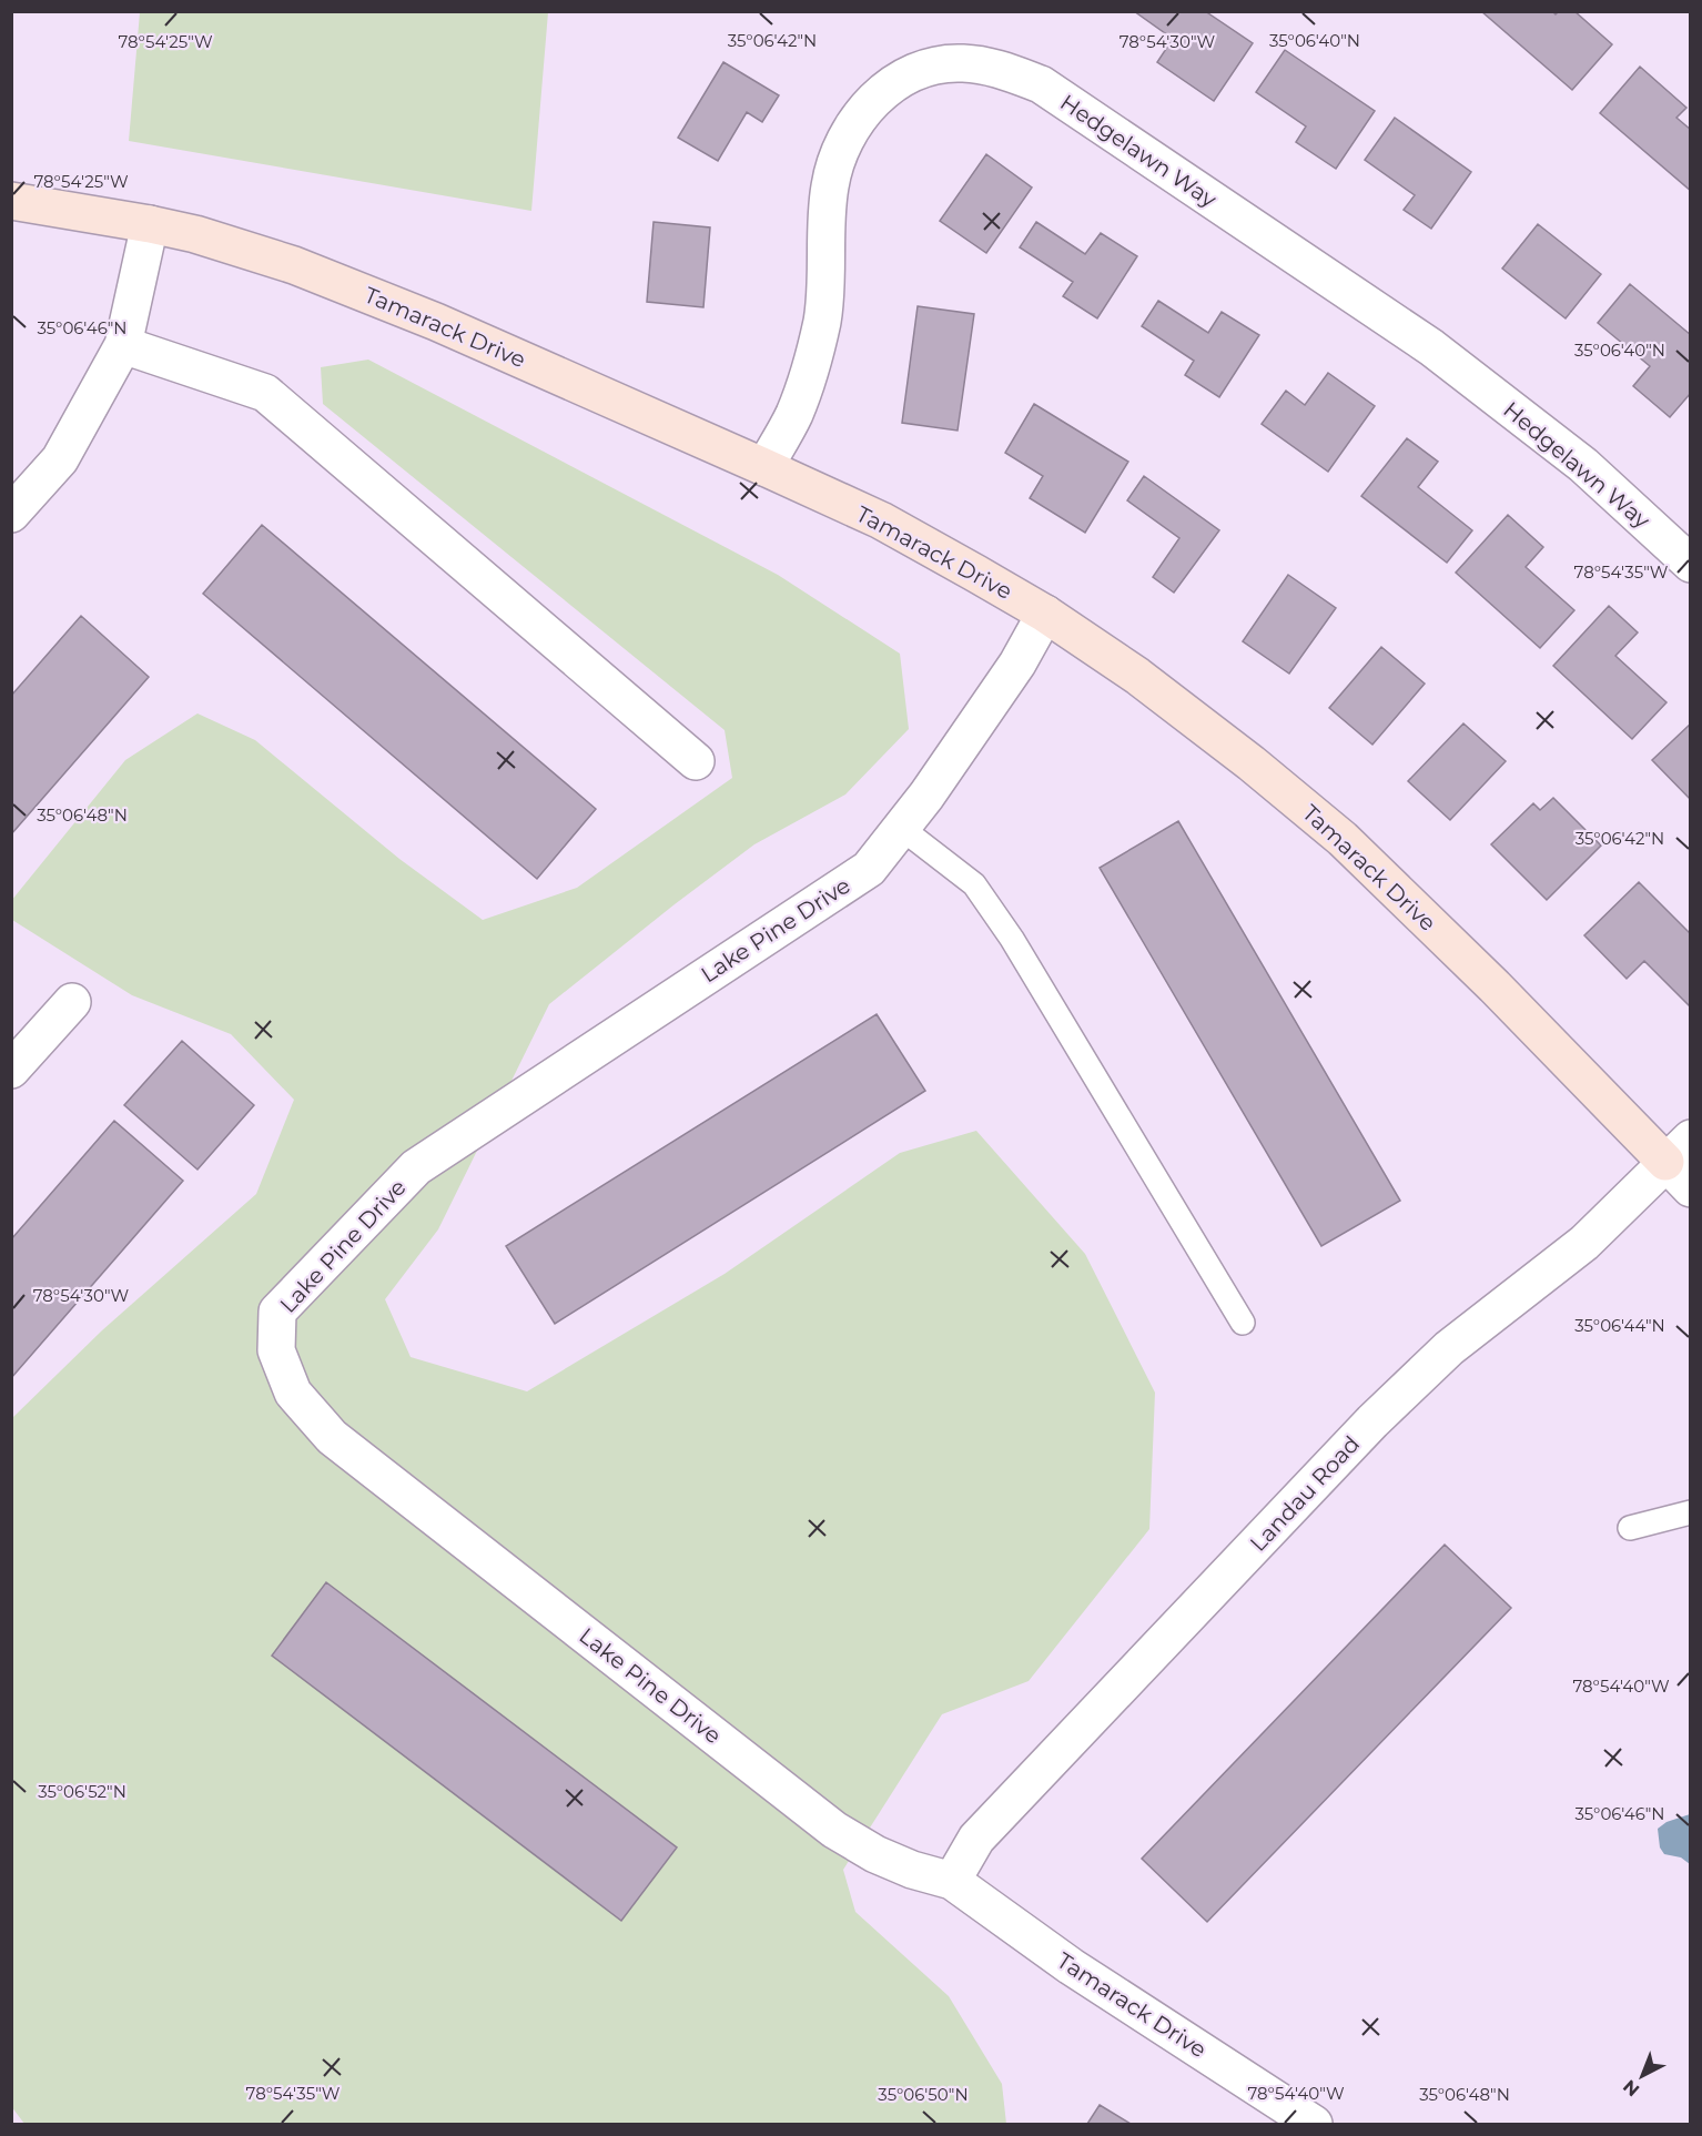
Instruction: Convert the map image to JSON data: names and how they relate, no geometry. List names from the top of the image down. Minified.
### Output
{"streets":{"street":["Hedgelawn Way","Tamarack Drive","Lake Pine Drive","Landau Road"]},"crossings":[["Hedgelawn Way","Tamarack Drive"],["Tamarack Drive","Lake Pine Drive"],["Tamarack Drive","Landau Road"],["Lake Pine Drive","Landau Road"]],"north":"bottom left","coordinates":["35°06'40\"N","35°06'42\"N","78°54'25\"W","78°54'30\"W","35°06'46\"N","78°54'35\"W","35°06'48\"N","35°06'44\"N","78°54'40\"W","35°06'52\"N","35°06'50\"N"]}
